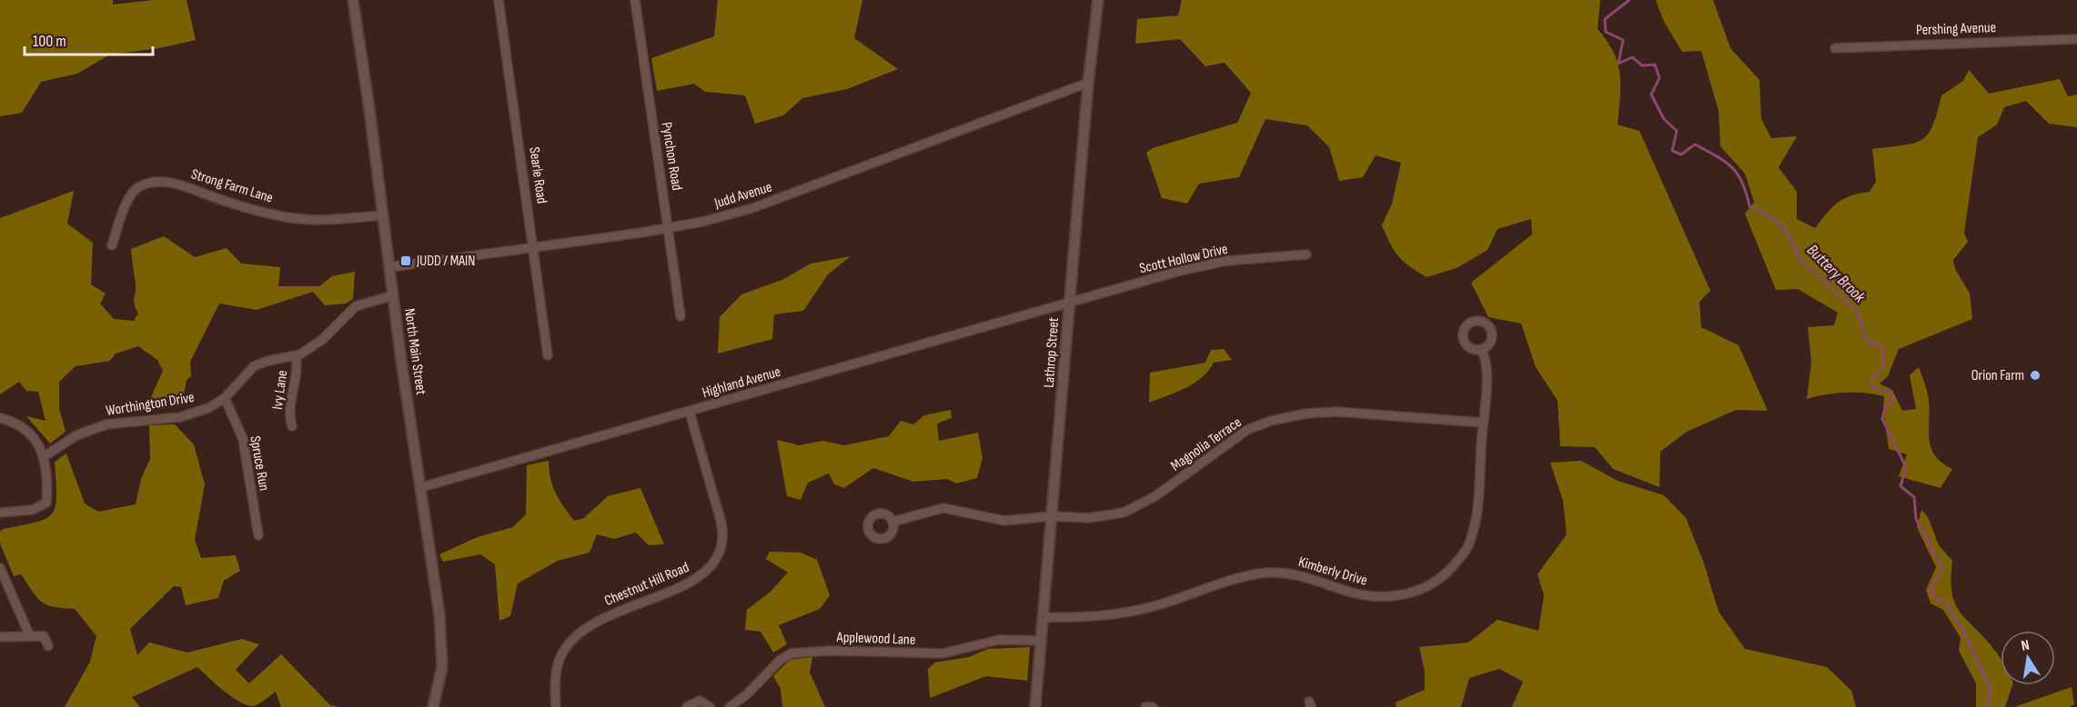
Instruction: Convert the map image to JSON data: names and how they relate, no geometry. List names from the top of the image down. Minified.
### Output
{"streets":{"street":["Pershing Avenue","Pynchon Road","Searle Road","Strong Farm Lane","Judd Avenue","Scott Hollow Drive","North Main Street","Lathrop Street","Highland Avenue","Ivy Lane","Worthington Drive","Magnolia Terrace","Spruce Run","Kimberly Drive","Chestnut Hill Road","Applewood Lane"]},"crossings":[["Pynchon Road","Judd Avenue"],["Searle Road","Judd Avenue"],["Strong Farm Lane","North Main Street"],["Judd Avenue","North Main Street"],["Judd Avenue","Lathrop Street"],["Scott Hollow Drive","Lathrop Street"],["Scott Hollow Drive","Highland Avenue"],["North Main Street","Highland Avenue"],["North Main Street","Worthington Drive"],["Lathrop Street","Highland Avenue"],["Lathrop Street","Magnolia Terrace"],["Lathrop Street","Kimberly Drive"],["Lathrop Street","Applewood Lane"],["Highland Avenue","Chestnut Hill Road"],["Ivy Lane","Worthington Drive"],["Worthington Drive","Spruce Run"],["Magnolia Terrace","Kimberly Drive"]],"water":["Buttery Brook"],"places":{"transit":["JUDD / MAIN"],"other":["Orion Farm"]},"scale_bar":"100 m","north":"top"}
